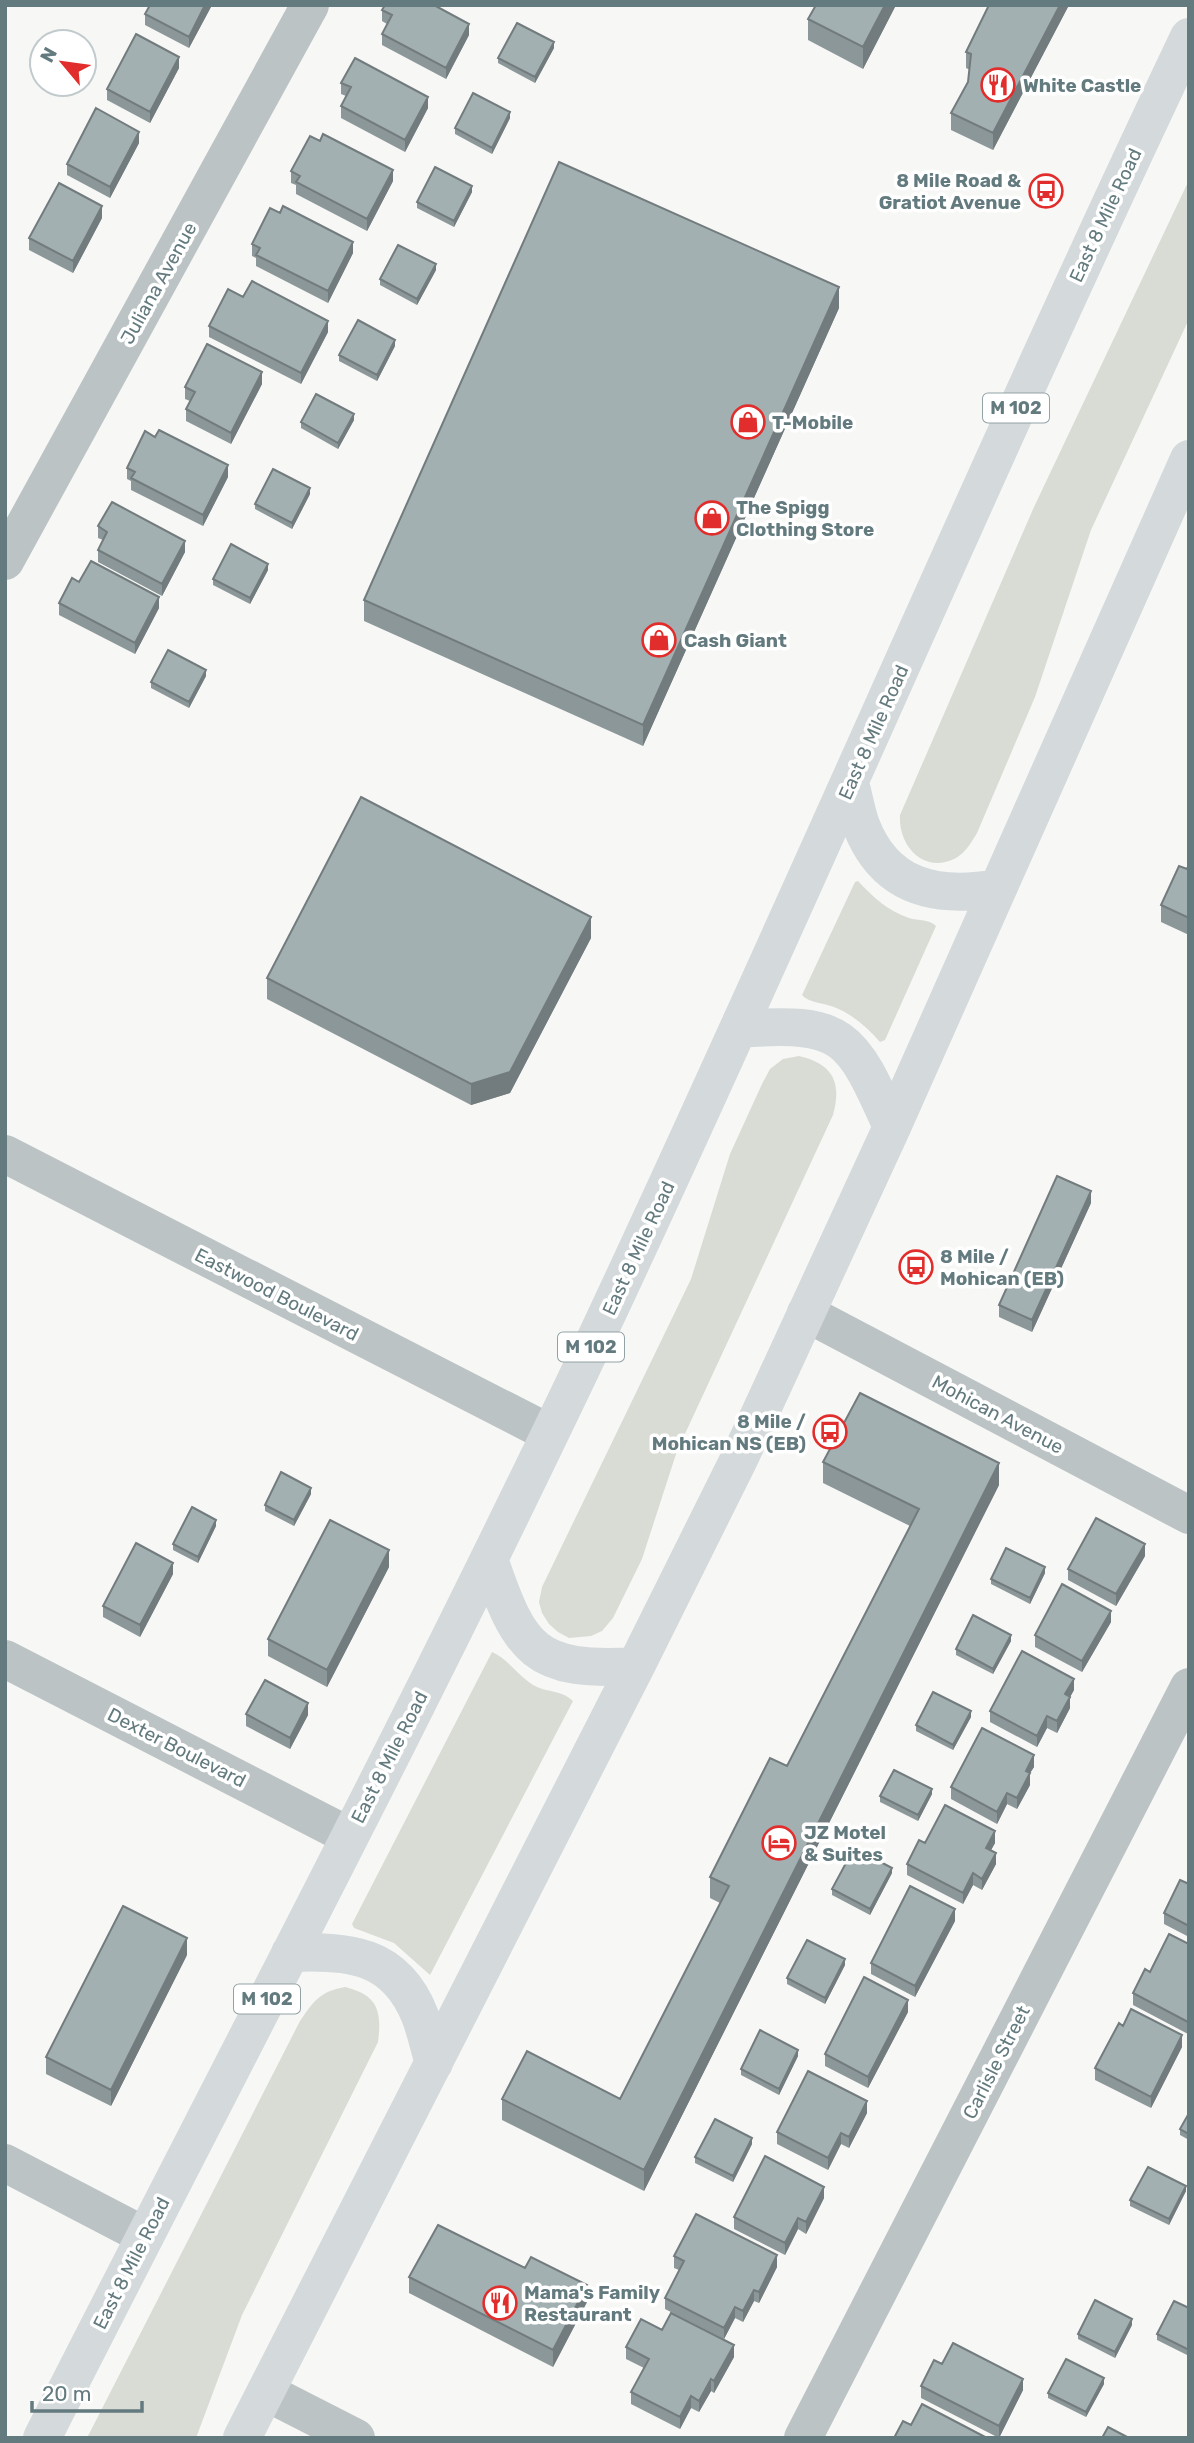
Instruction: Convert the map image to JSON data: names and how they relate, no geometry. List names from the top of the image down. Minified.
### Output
{"streets":{"highway":["East 8 Mile Road","M 102"],"street":["Juliana Avenue","Eastwood Boulevard","Mohican Avenue","Dexter Boulevard","Carlisle Street"]},"crossings":[["East 8 Mile Road","Eastwood Boulevard"],["East 8 Mile Road","Dexter Boulevard"]],"places":{"restaurant":["White Castle","Mama's Family Restaurant"],"bus stop":["8 Mile Road & Gratiot Avenue","8 Mile / Mohican (EB)","8 Mile / Mohican NS (EB)"],"shop":["T-Mobile","The Spigg Clothing Store","Cash Giant"],"hotel":["JZ Motel & Suites"]},"scale_bar":"20 m","north":"top left"}
